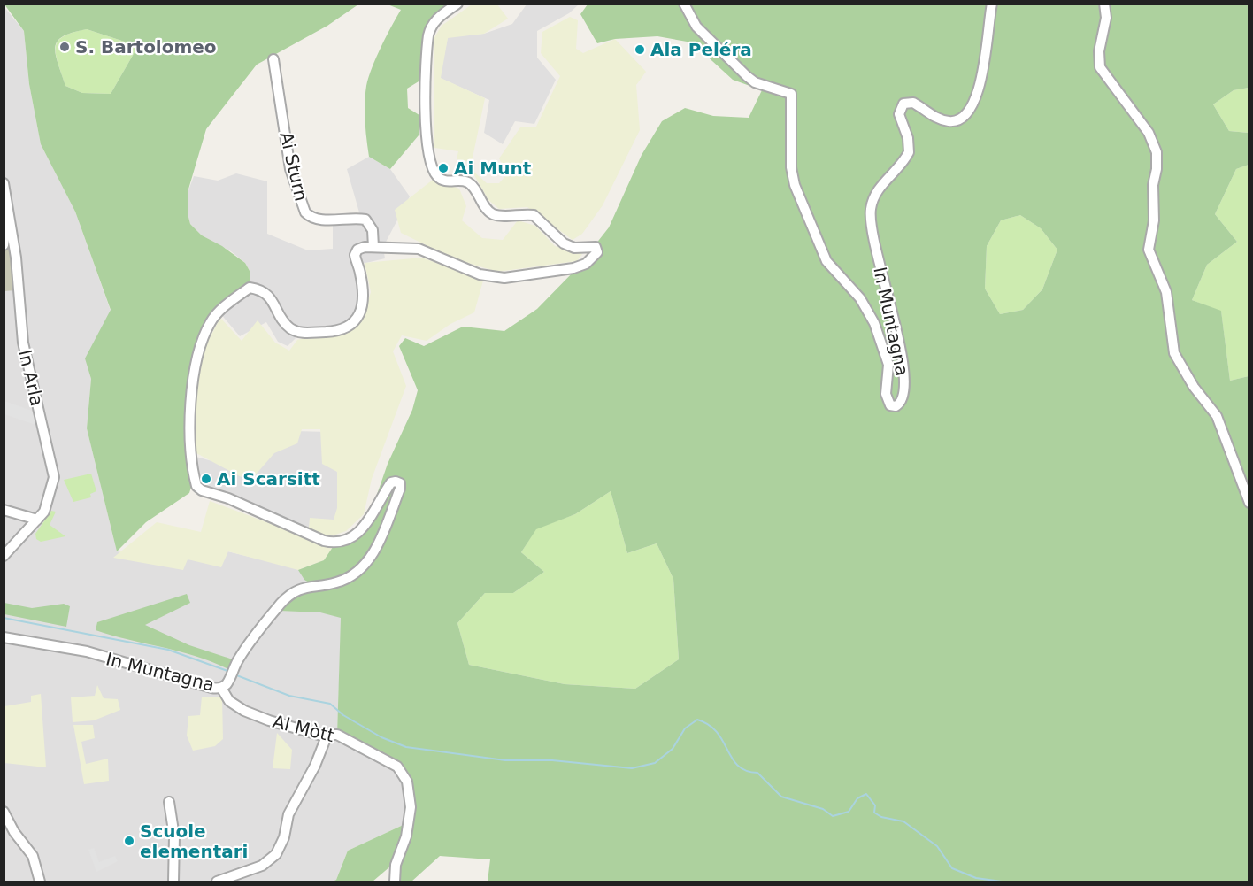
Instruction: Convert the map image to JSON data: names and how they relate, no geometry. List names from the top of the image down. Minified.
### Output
{"streets":{"street":["Ai Sturn","In Muntagna","In Arla","Al Mòtt"]},"crossings":[["Ai Sturn","In Muntagna"],["In Muntagna","Al Mòtt"]],"places":["S. Bartolomeo","Ala Peléra","Ai Munt","Ai Scarsitt","Scuole elementari"]}
